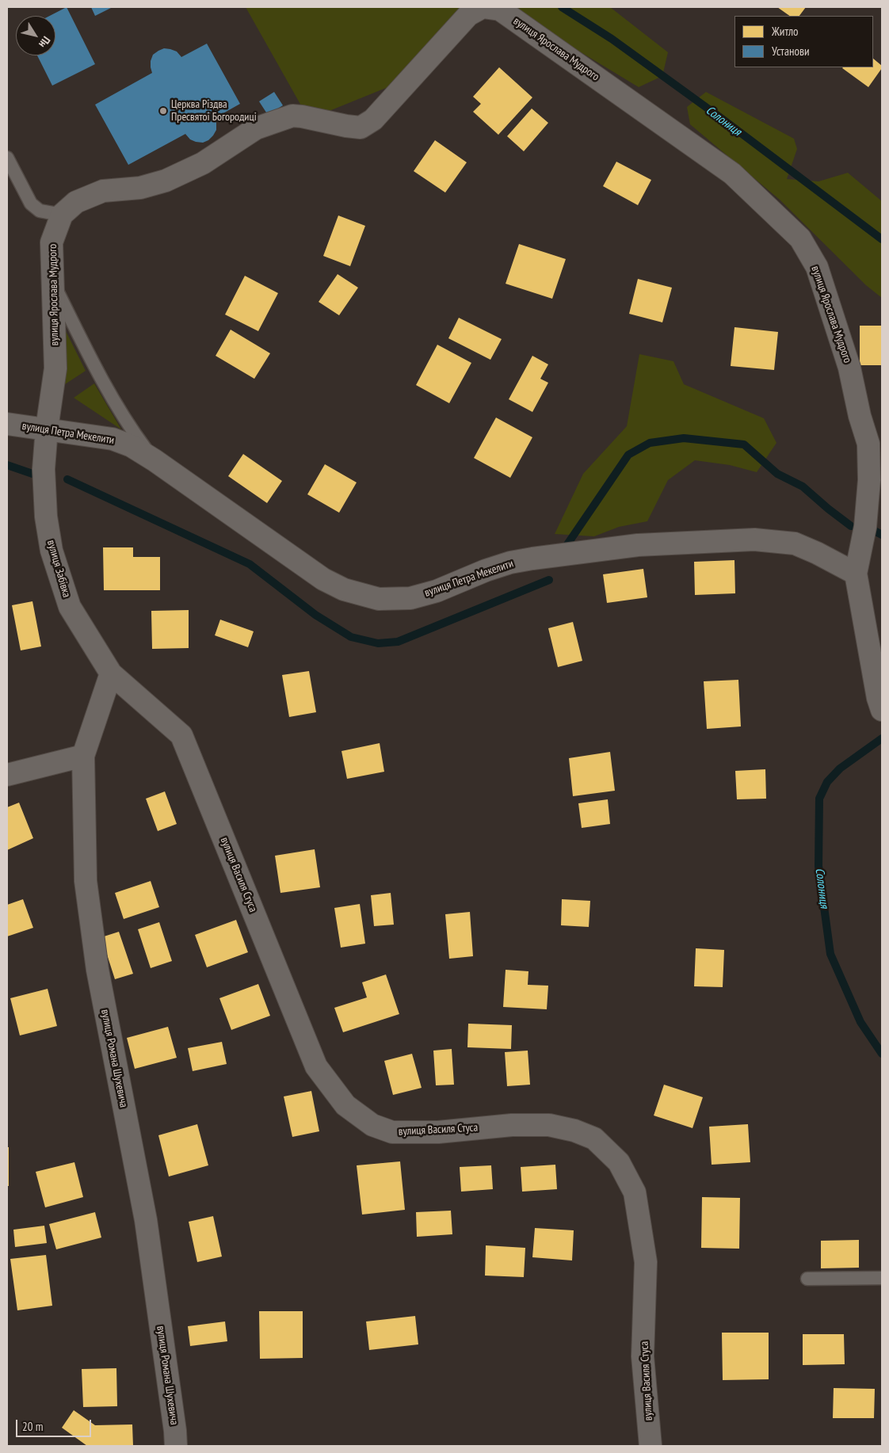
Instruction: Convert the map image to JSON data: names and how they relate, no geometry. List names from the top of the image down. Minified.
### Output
{"streets":{"street":["вулиця Ярослава Мудрого","вулиця Петра Мекелити","вулиця Забівка","вулиця Василя Стуса","вулиця Романа Шухевича"]},"crossings":[["вулиця Ярослава Мудрого","вулиця Петра Мекелити"],["вулиця Ярослава Мудрого","вулиця Забівка"],["вулиця Петра Мекелити","вулиця Забівка"],["вулиця Забівка","вулиця Василя Стуса"],["вулиця Забівка","вулиця Романа Шухевича"],["вулиця Василя Стуса","вулиця Романа Шухевича"]],"water":["Солониця"],"places":["Церква Різдва Пресвятої Богородиці"],"legend":["Житло","Установи"],"scale_bar":"20 m","north":"bottom right"}
